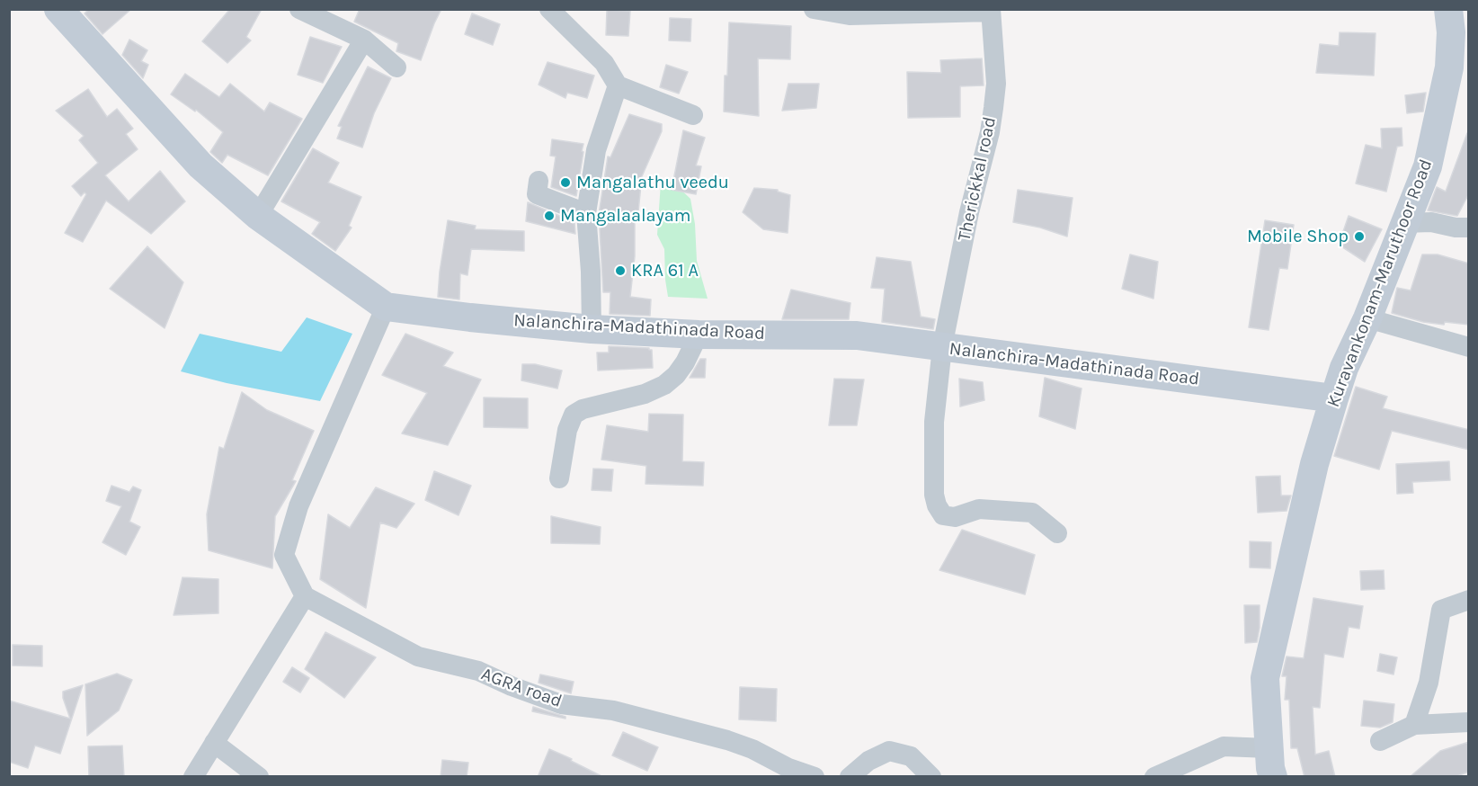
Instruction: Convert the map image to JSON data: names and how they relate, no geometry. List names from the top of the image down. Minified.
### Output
{"streets":{"street":["Therickkal road","Kuravankonam-Maruthoor Road","Nalanchira-Madathinada Road","AGRA road"]},"crossings":[["Therickkal road","Nalanchira-Madathinada Road"],["Kuravankonam-Maruthoor Road","Nalanchira-Madathinada Road"]],"places":["Mangalathu veedu","Mangalaalayam","Mobile Shop","KRA 61 A"]}
